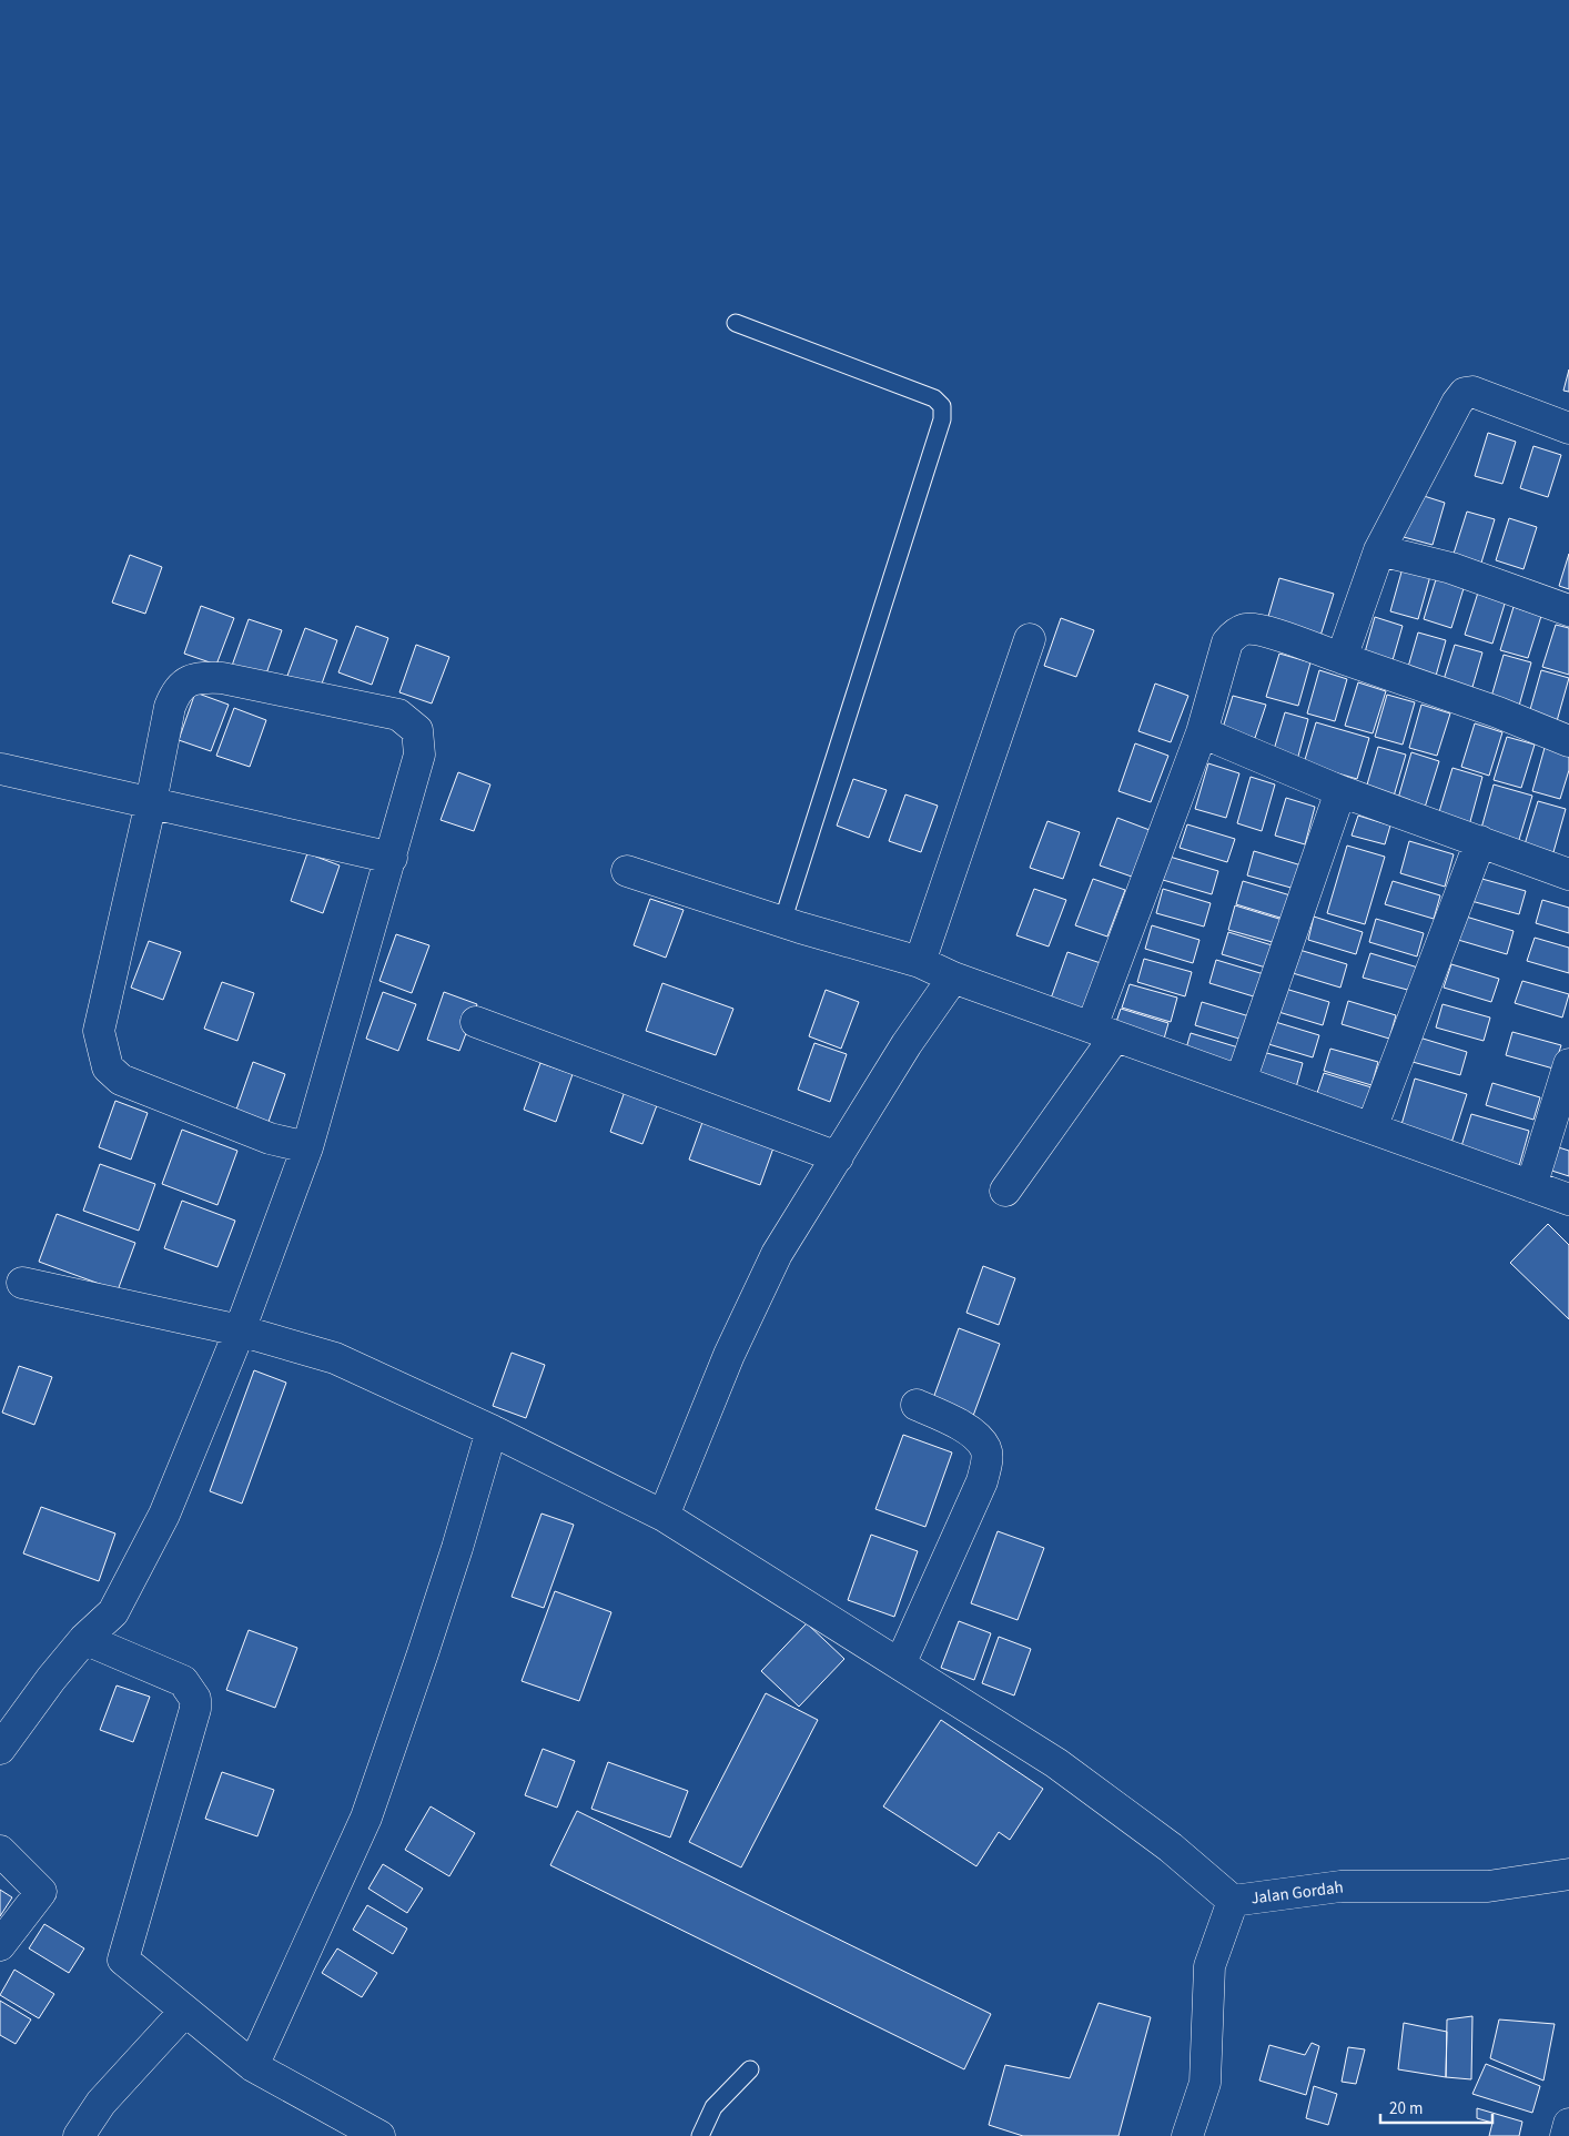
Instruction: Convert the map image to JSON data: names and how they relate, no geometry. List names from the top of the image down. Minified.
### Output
{"streets":{"street":["Jalan Gordah"]},"scale_bar":"20 m"}
